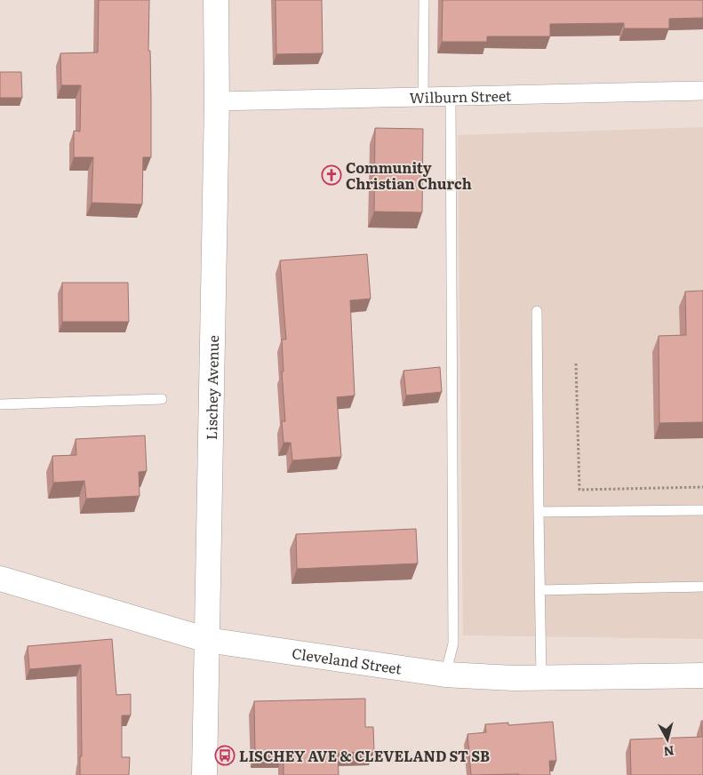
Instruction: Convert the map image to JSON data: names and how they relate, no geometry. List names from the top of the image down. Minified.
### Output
{"streets":{"street":["Wilburn Street","Lischey Avenue","Cleveland Street"]},"crossings":[["Wilburn Street","Lischey Avenue"],["Lischey Avenue","Cleveland Street"]],"places":{"church":["Community Christian Church"],"bus stop":["LISCHEY AVE & CLEVELAND ST SB"]},"north":"bottom"}
